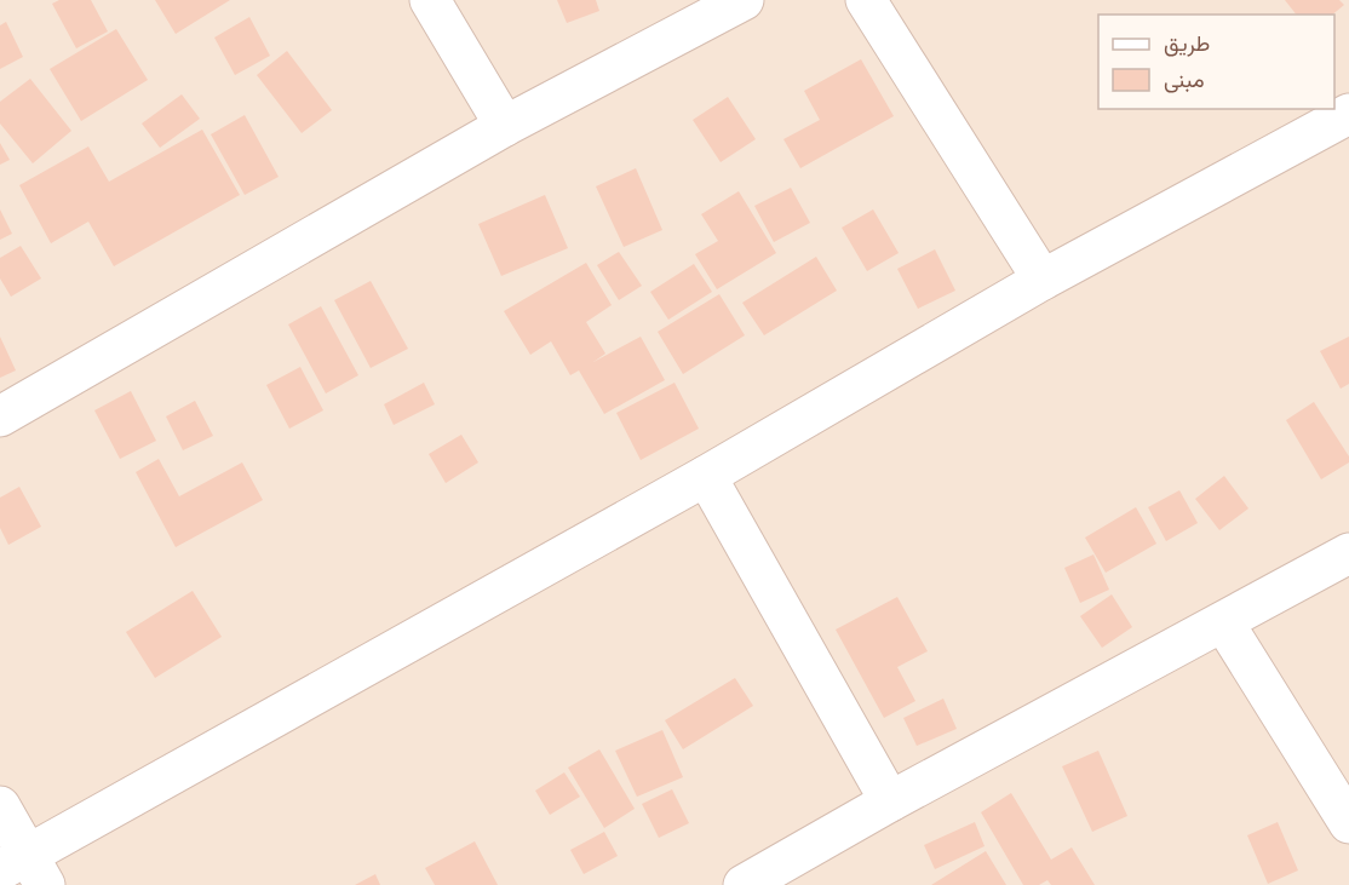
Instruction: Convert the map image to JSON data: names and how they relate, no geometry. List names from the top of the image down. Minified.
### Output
{"legend":["طريق","مبنى"]}
